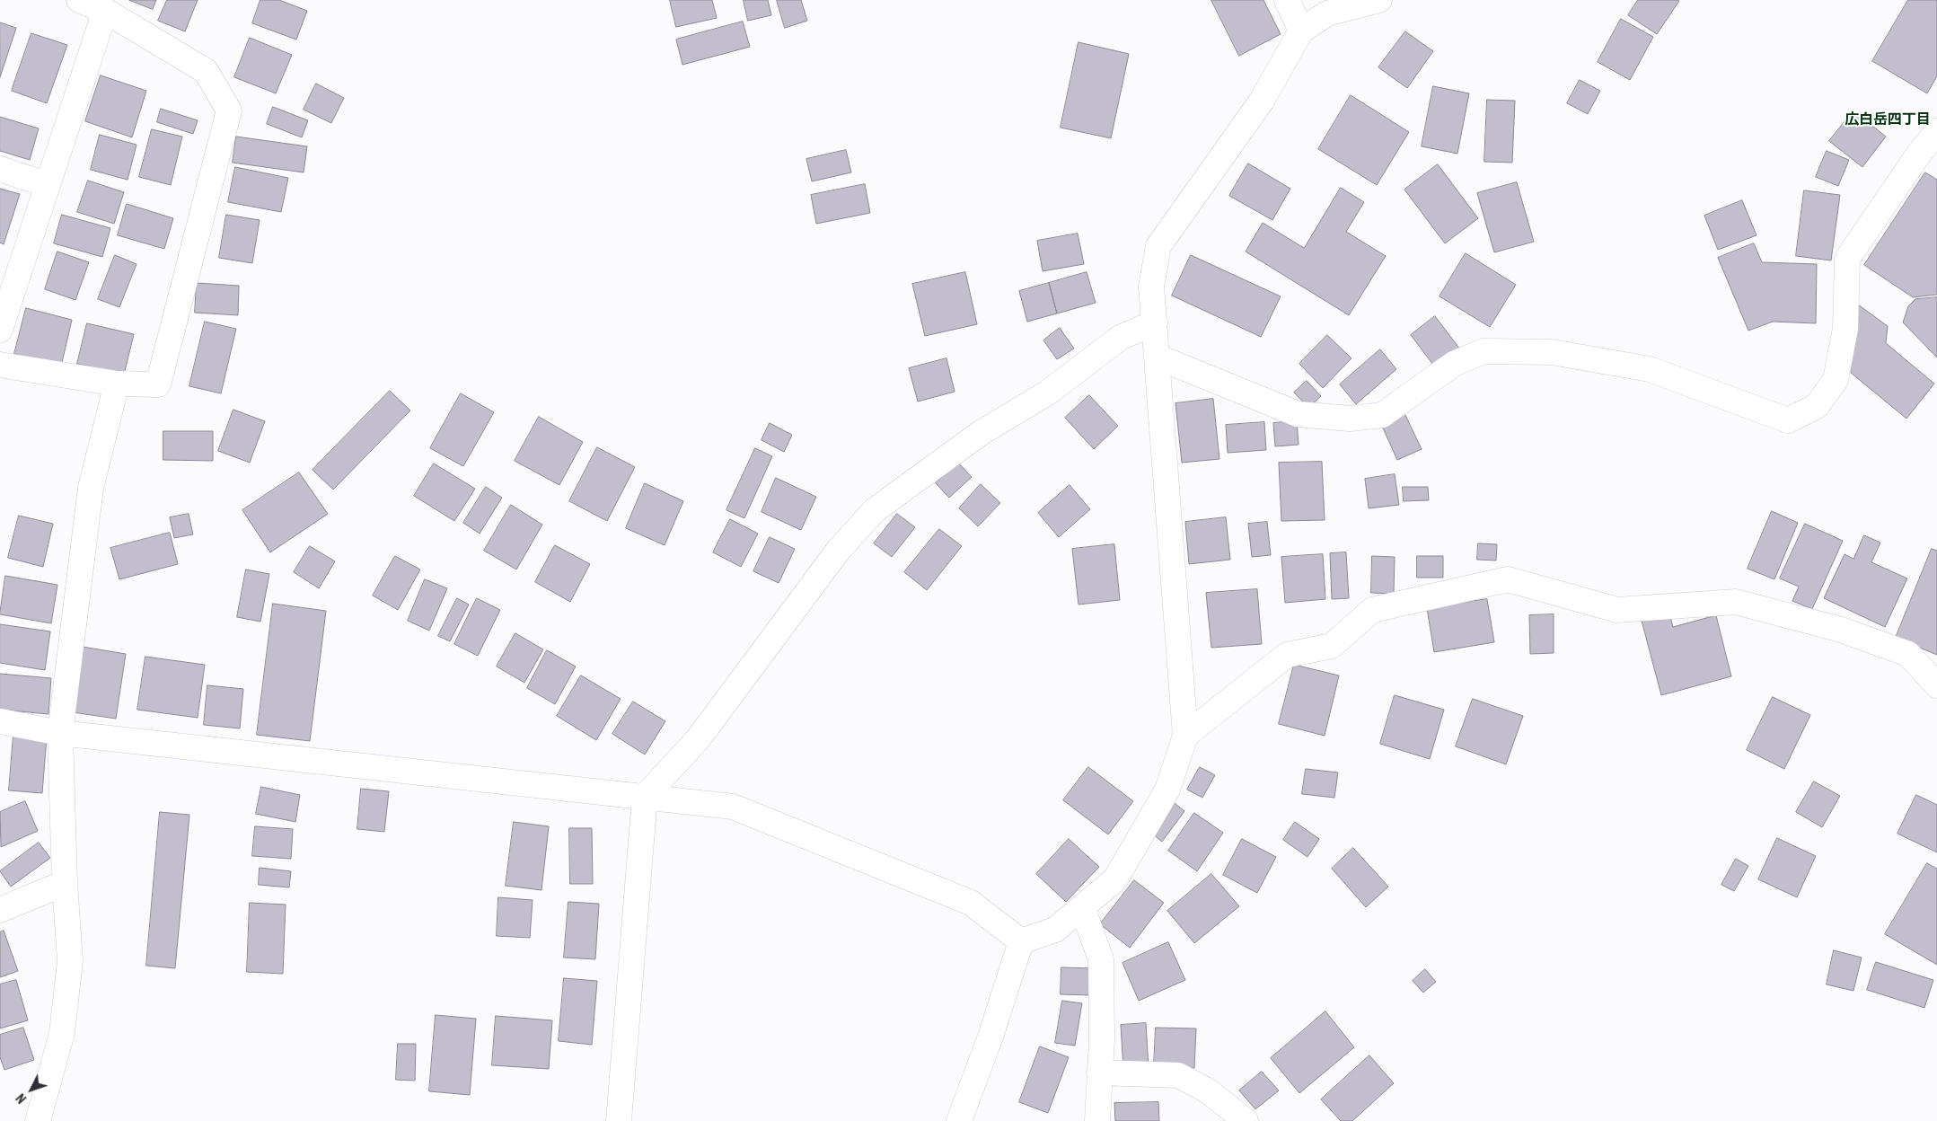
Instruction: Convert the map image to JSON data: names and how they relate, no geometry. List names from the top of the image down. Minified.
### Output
{"districts":["広白岳四丁目"],"north":"bottom left"}
